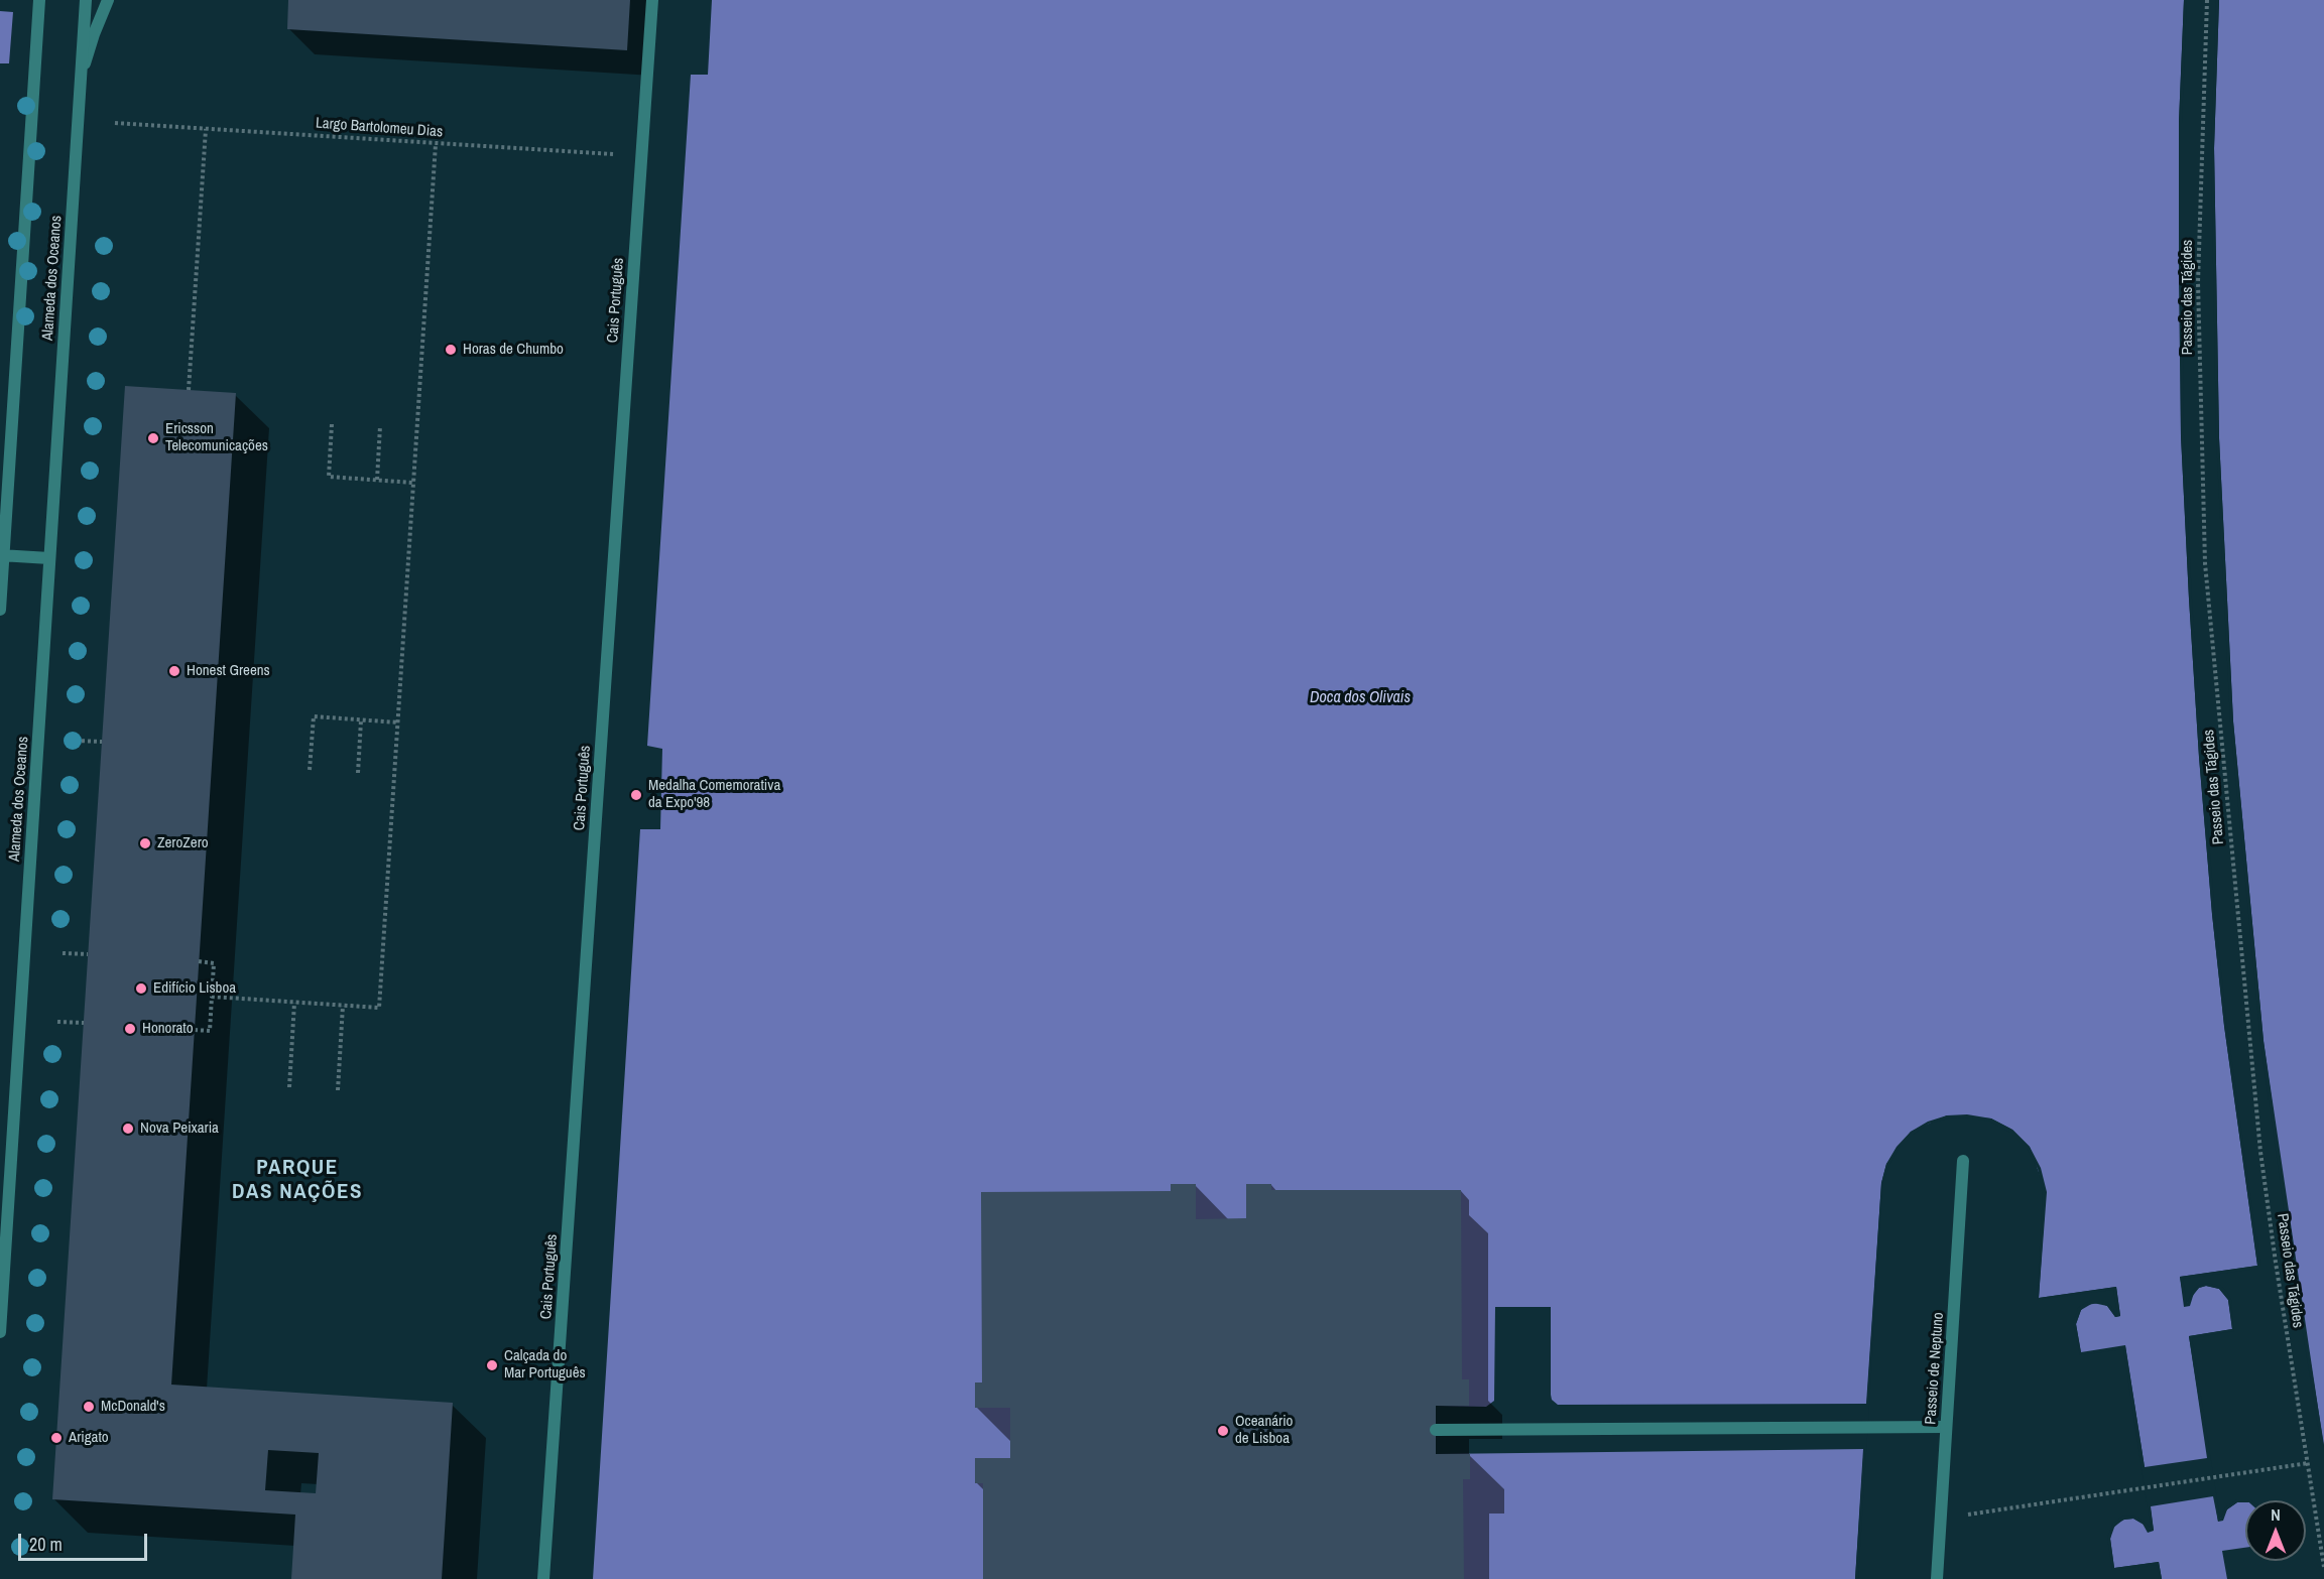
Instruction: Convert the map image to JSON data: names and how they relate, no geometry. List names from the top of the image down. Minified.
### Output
{"streets":{"street":["Alameda dos Oceanos","Cais Português","Passeio de Neptuno"],"path":["Largo Bartolomeu Dias","Passeio das Tágides"]},"crossings":[["Largo Bartolomeu Dias","Cais Português"]],"districts":["PARQUE DAS NAÇÕES"],"water":["Doca dos Olivais"],"places":["Horas de Chumbo","Ericsson Telecomunicações","Honest Greens","Medalha Comemorativa da Expo'98","ZeroZero","Edifício Lisboa","Honorato","Nova Peixaria","Calçada do Mar Português","McDonald's","Oceanário de Lisboa","Arigato"],"scale_bar":"20 m","north":"top"}
